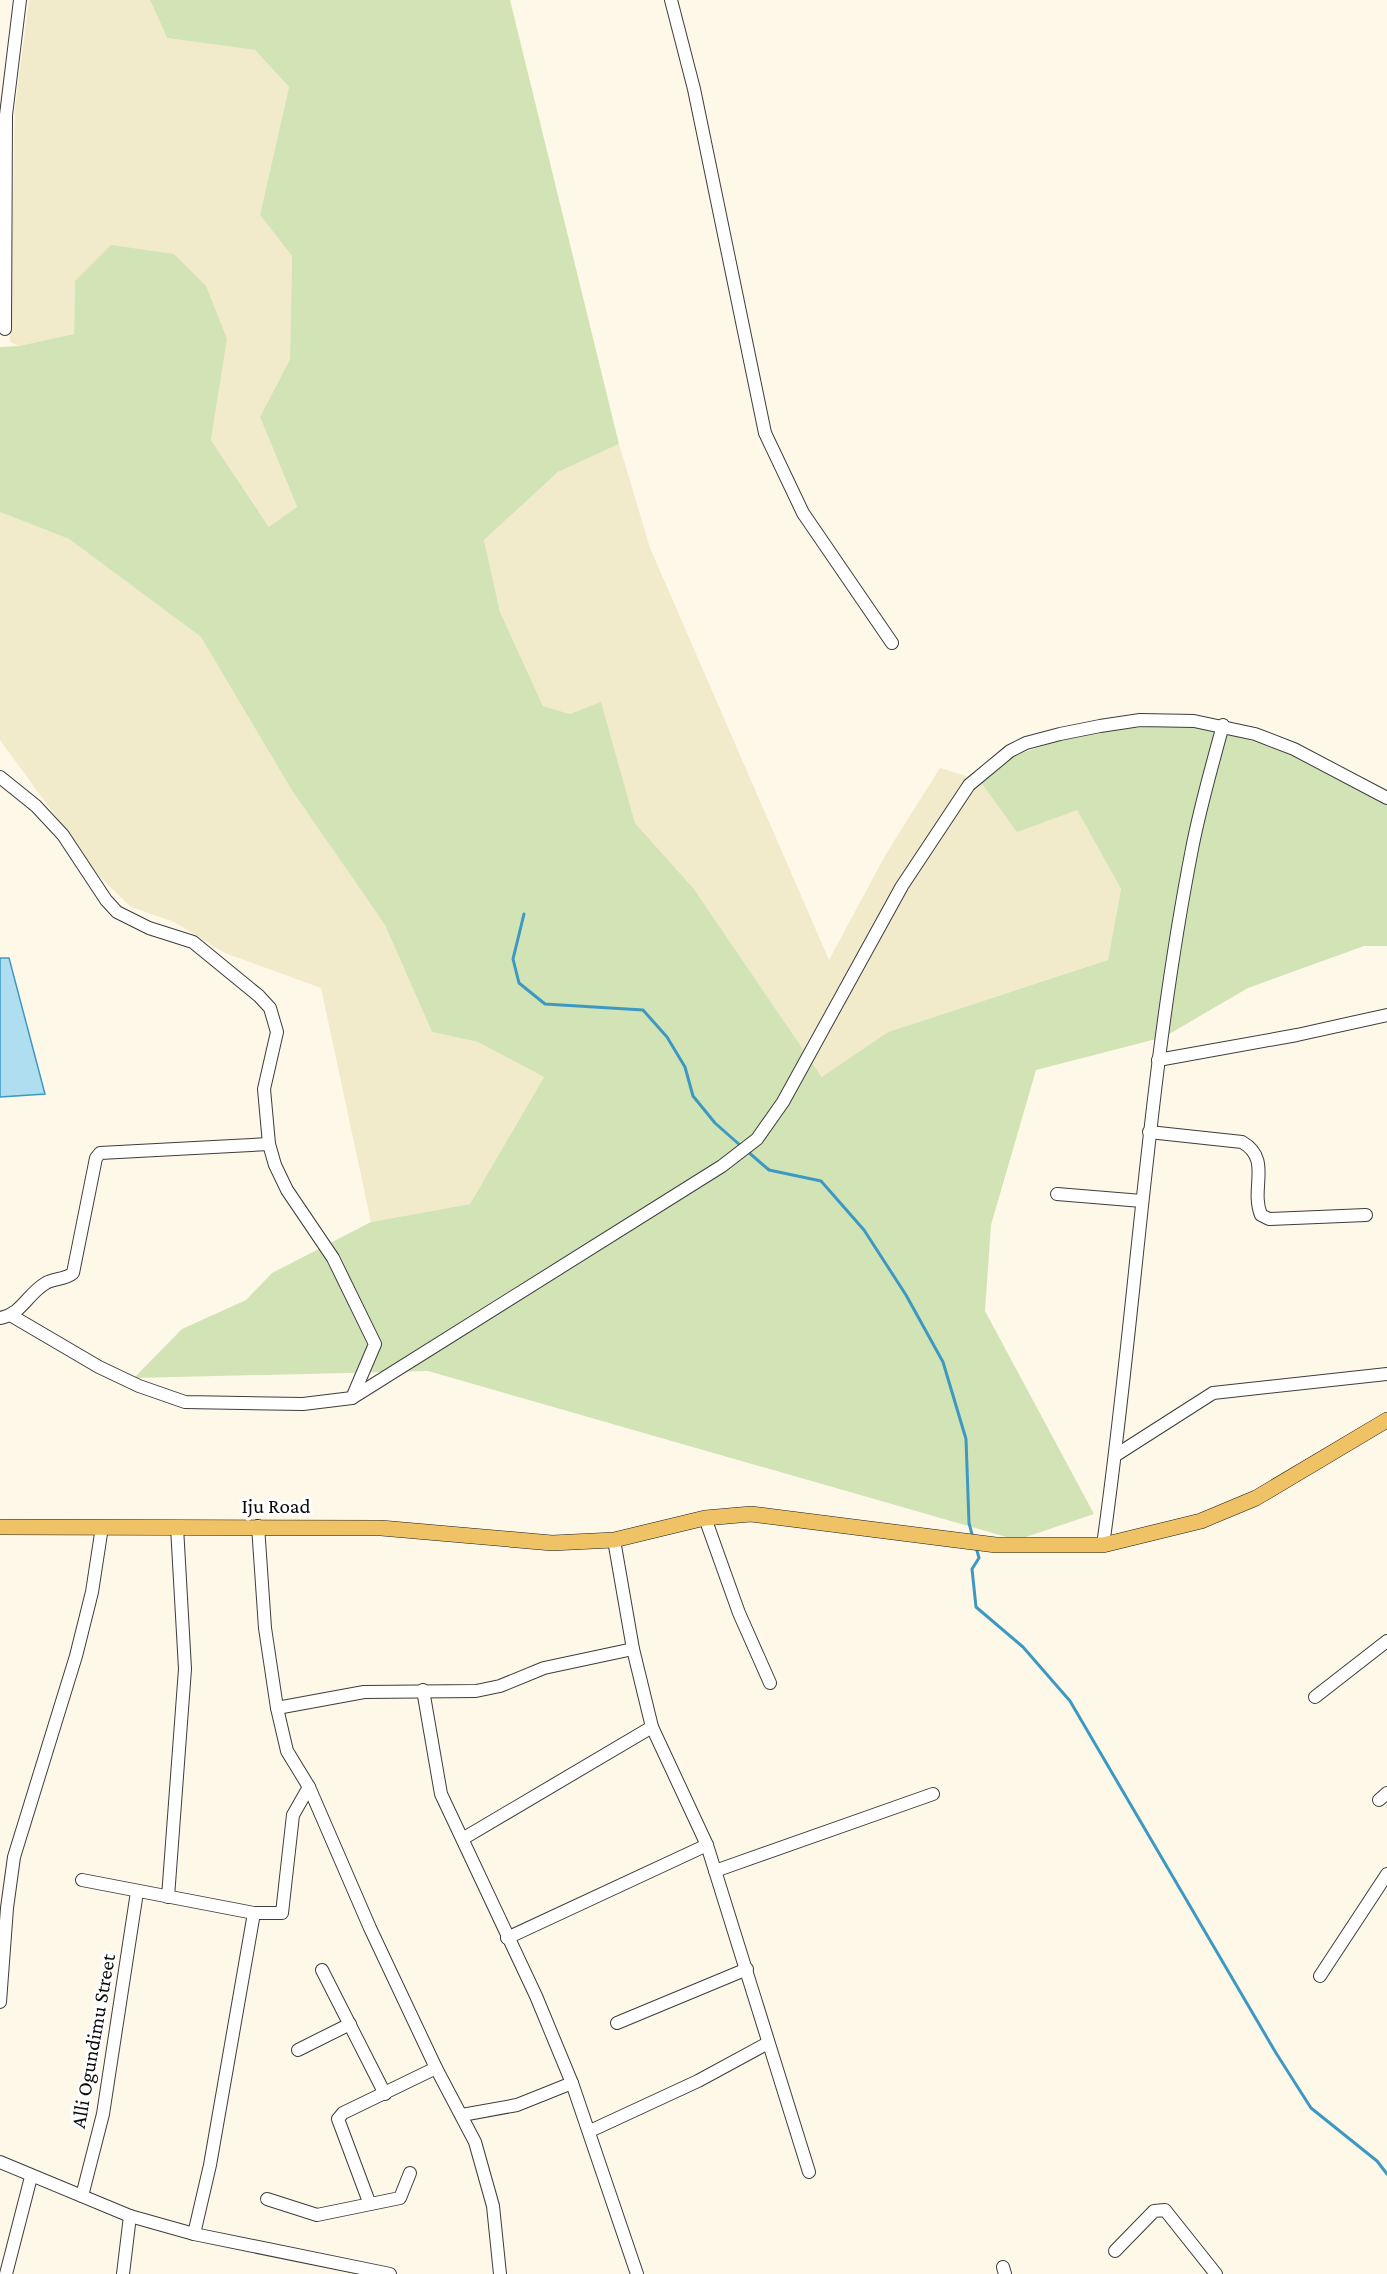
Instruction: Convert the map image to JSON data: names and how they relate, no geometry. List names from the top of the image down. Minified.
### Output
{"streets":{"main road":["Iju Road"],"street":["Alli Ogundimu Street"]}}
